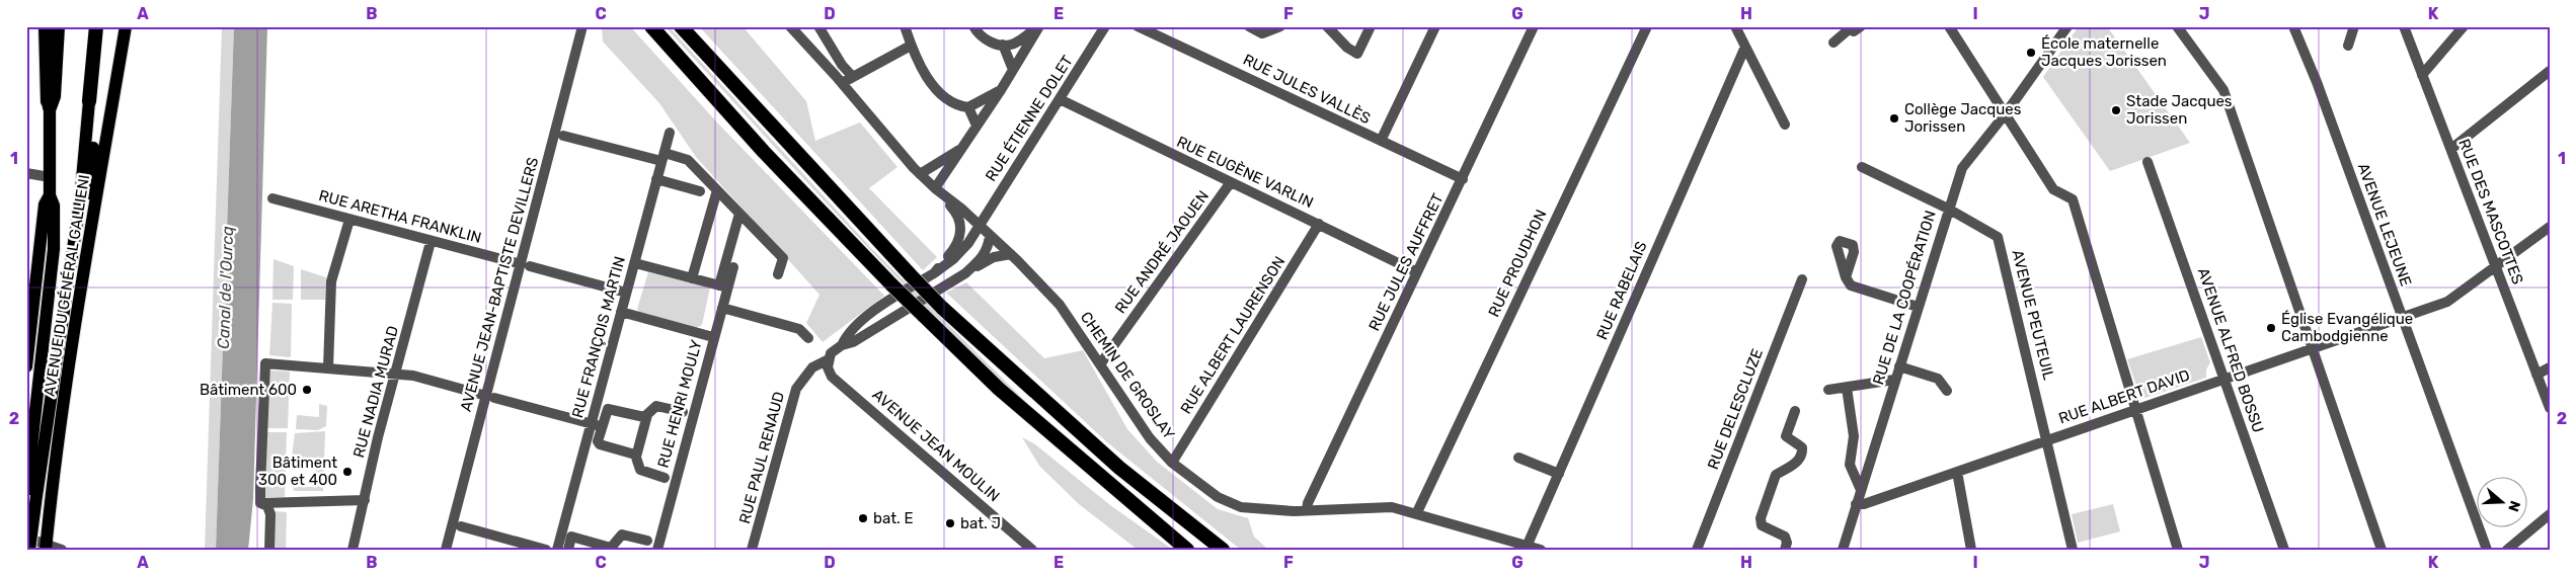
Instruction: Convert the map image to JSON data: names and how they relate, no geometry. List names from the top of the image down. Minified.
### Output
{"streets":{"main road":["AVENUE DU GÉNÉRAL GALLIENI"],"street":["RUE JULES VALLÈS","RUE ÉTIENNE DOLET","RUE EUGÈNE VARLIN","RUE DES MASCOTTES","RUE ARETHA FRANKLIN","AVENUE LEJEUNE","RUE ANDRÉ JAOUEN","RUE JULES AUFFRET","RUE PROUDHON","AVENUE JEAN-BAPTISTE DEVILLERS","RUE RABELAIS","RUE DE LA COOPÉRATION","AVENUE PEUTEUIL","RUE ALBERT LAURENSON","RUE FRANÇOIS MARTIN","AVENUE ALFRED BOSSU","CHEMIN DE GROSLAY","RUE NADIA MURAD","RUE ALBERT DAVID","RUE HENRI MOULY","RUE DELESCLUZE","AVENUE JEAN MOULIN","RUE PAUL RENAUD"]},"crossings":[["RUE JULES VALLÈS","RUE JULES AUFFRET"],["RUE ÉTIENNE DOLET","RUE EUGÈNE VARLIN"],["RUE ÉTIENNE DOLET","CHEMIN DE GROSLAY"],["RUE ÉTIENNE DOLET","RUE PAUL RENAUD"],["RUE EUGÈNE VARLIN","RUE ANDRÉ JAOUEN"],["RUE EUGÈNE VARLIN","RUE JULES AUFFRET"],["RUE EUGÈNE VARLIN","RUE ALBERT LAURENSON"],["RUE DES MASCOTTES","RUE ALBERT DAVID"],["RUE ARETHA FRANKLIN","AVENUE JEAN-BAPTISTE DEVILLERS"],["RUE ARETHA FRANKLIN","RUE FRANÇOIS MARTIN"],["RUE ARETHA FRANKLIN","RUE NADIA MURAD"],["AVENUE LEJEUNE","RUE ALBERT DAVID"],["RUE ANDRÉ JAOUEN","CHEMIN DE GROSLAY"],["RUE JULES AUFFRET","CHEMIN DE GROSLAY"],["RUE PROUDHON","CHEMIN DE GROSLAY"],["RUE RABELAIS","CHEMIN DE GROSLAY"],["RUE DE LA COOPÉRATION","AVENUE PEUTEUIL"],["RUE DE LA COOPÉRATION","RUE ALBERT DAVID"],["AVENUE PEUTEUIL","RUE ALBERT DAVID"],["RUE ALBERT LAURENSON","CHEMIN DE GROSLAY"],["AVENUE ALFRED BOSSU","RUE ALBERT DAVID"],["AVENUE JEAN MOULIN","RUE PAUL RENAUD"]],"water":["Canal de l'Ourcq"],"places":["École maternelle Jacques Jorissen","Stade Jacques Jorissen","Collège Jacques Jorissen","Église Evangélique Cambodgienne","Bâtiment 600","Bâtiment 300 et 400","bat. E","bat. J"],"north":"right","grid":{"columns":["A","B","C","D","E","F","G","H","I","J","K"],"rows":["1","2"]}}
